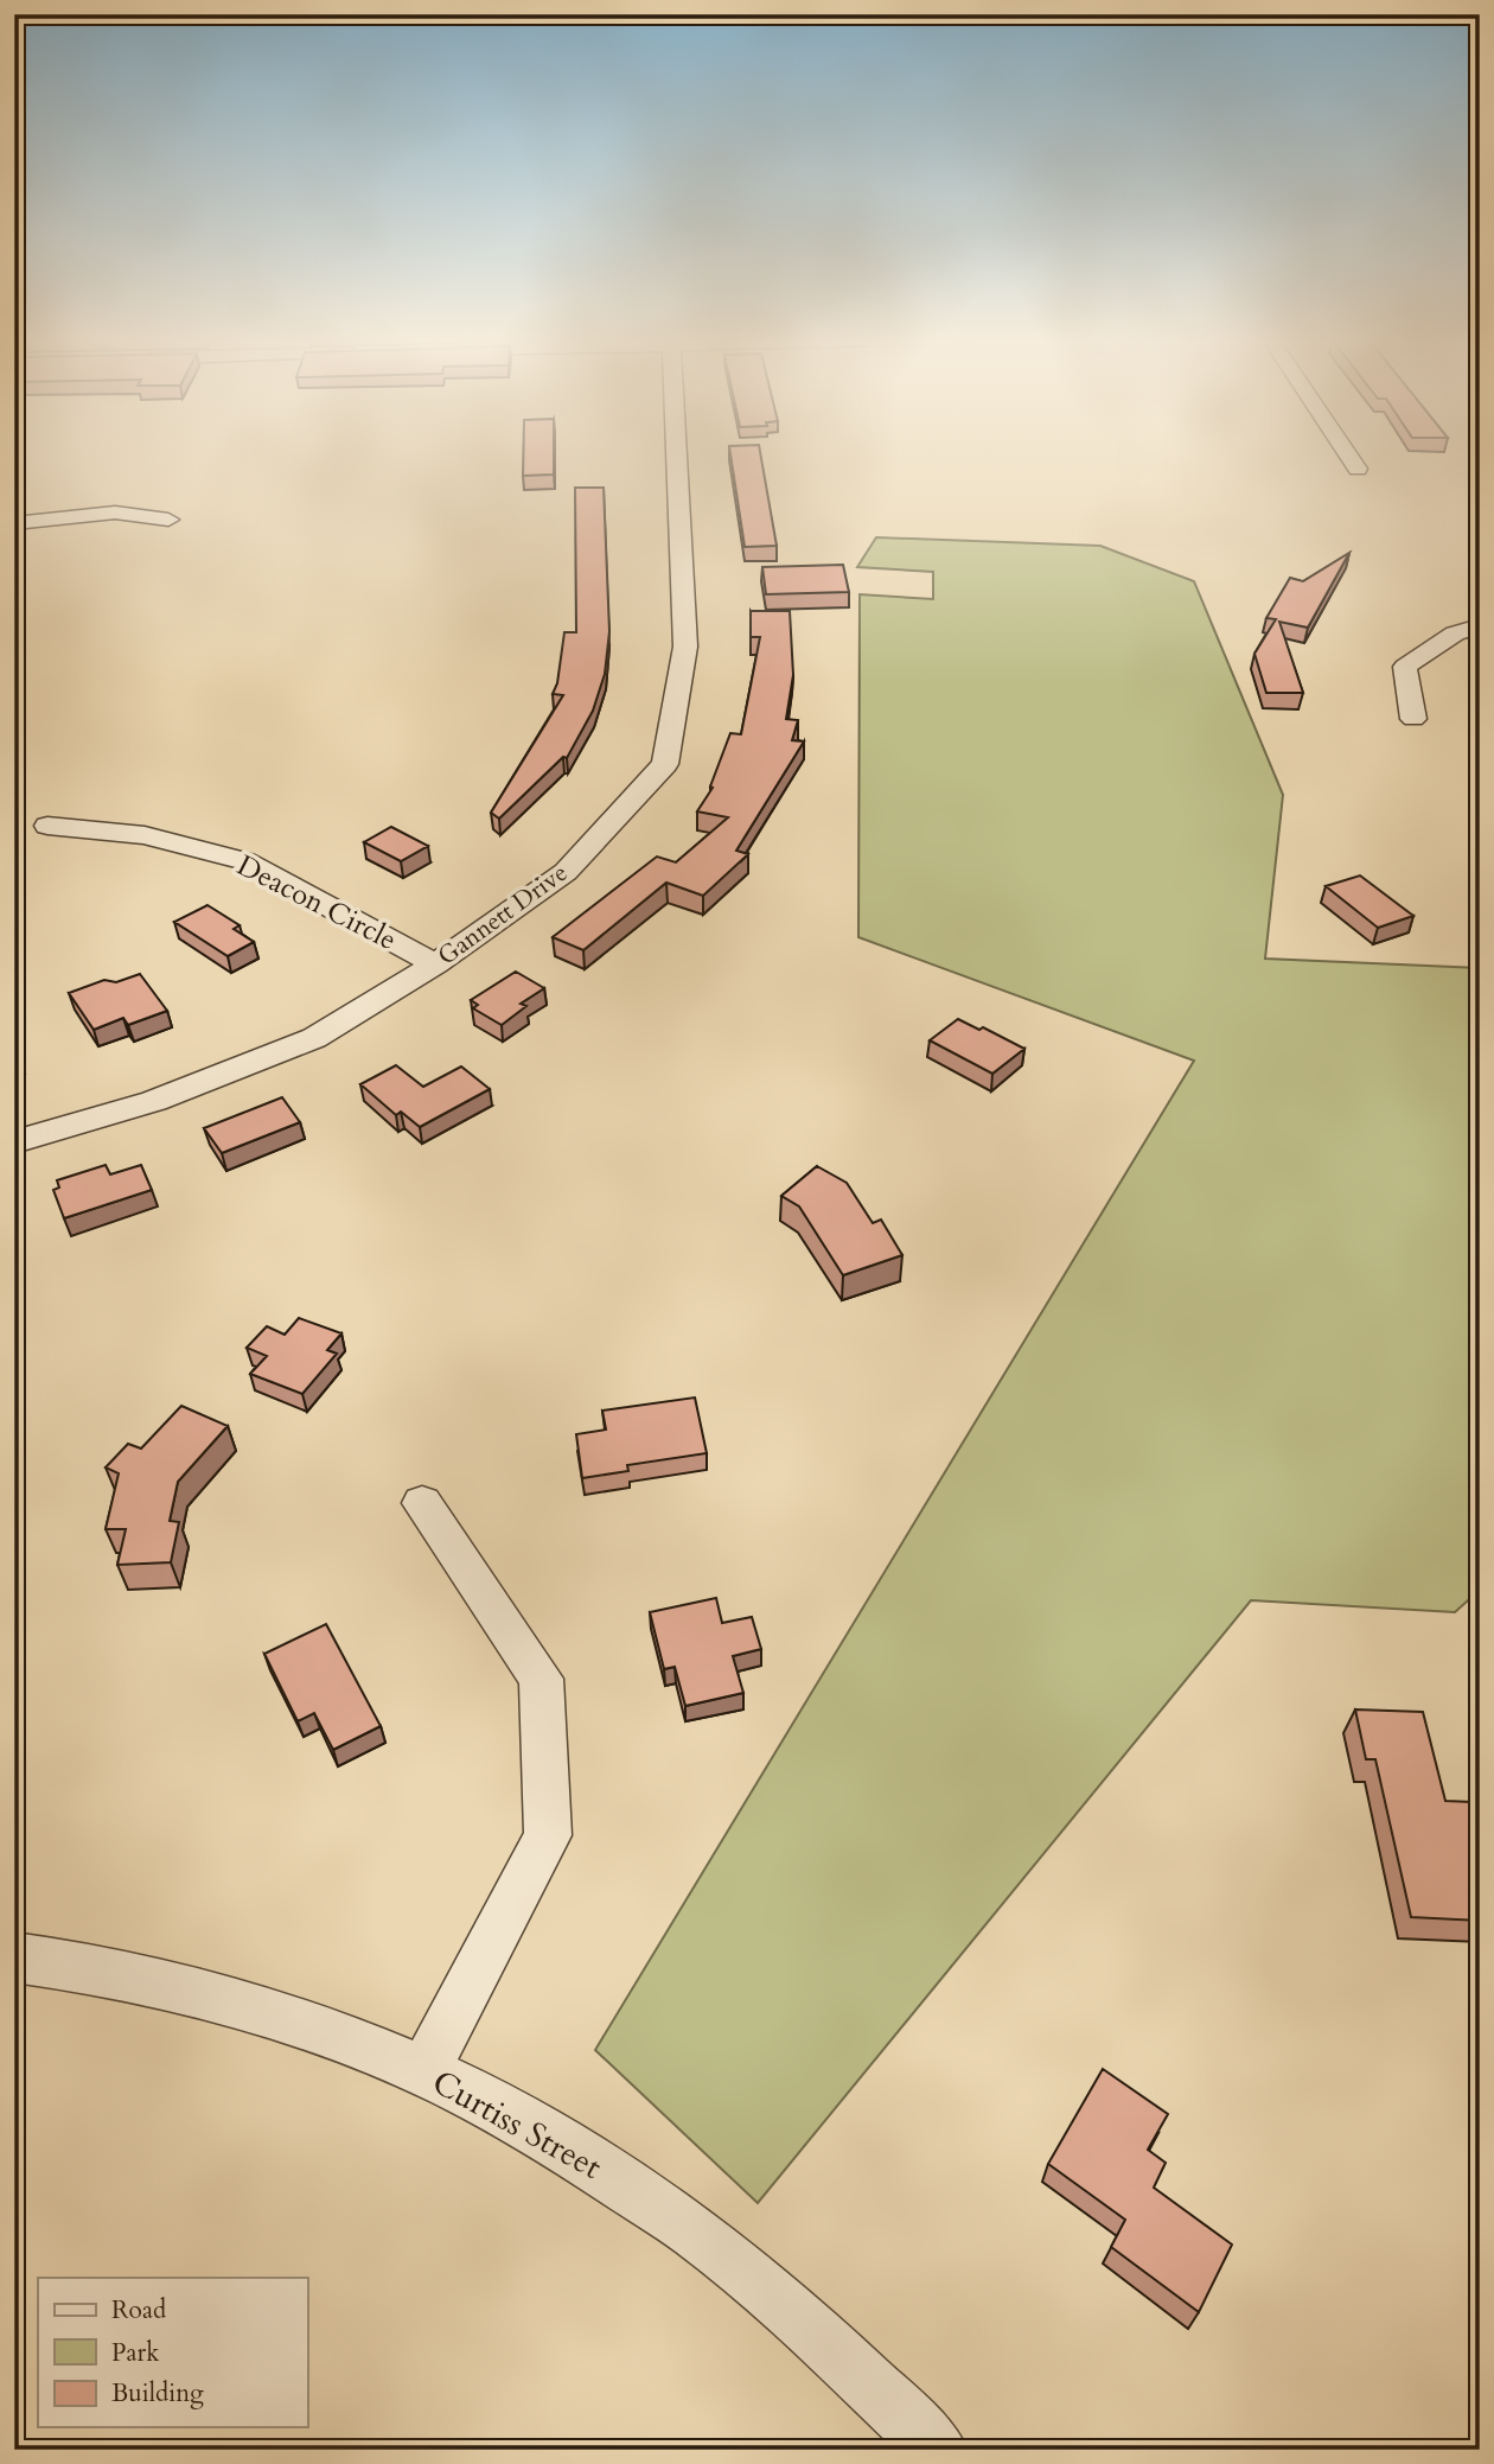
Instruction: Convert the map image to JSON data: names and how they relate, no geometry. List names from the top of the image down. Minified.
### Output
{"streets":{"street":["Deacon Circle","Gannett Drive","Curtiss Street"]},"crossings":[["Deacon Circle","Gannett Drive"]],"legend":["Road","Park","Building"]}
